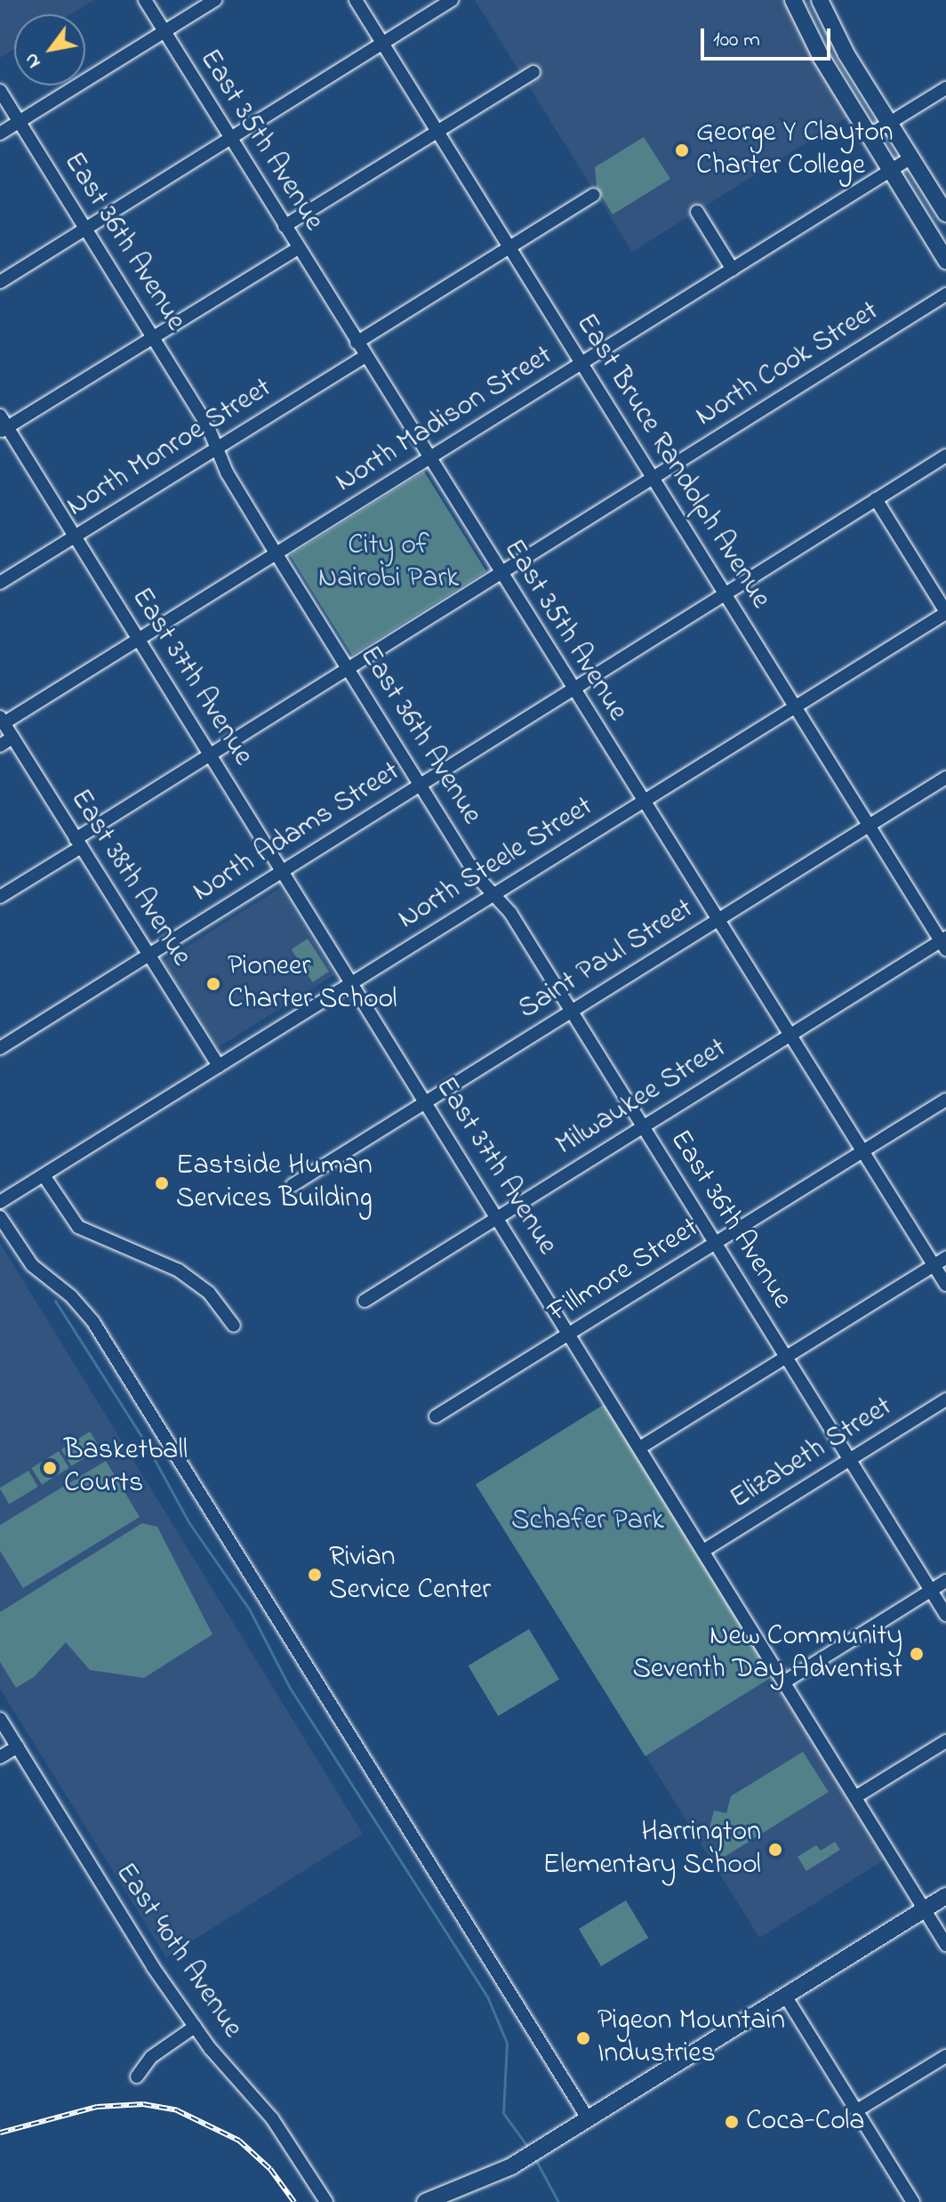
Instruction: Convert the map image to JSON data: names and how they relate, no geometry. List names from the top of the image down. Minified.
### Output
{"streets":{"street":["East 35th Avenue","East 36th Avenue","North Cook Street","North Madison Street","North Monroe Street","East Bruce Randolph Avenue","East 37th Avenue","North Adams Street","North Steele Street","East 38th Avenue","Saint Paul Street","Milwaukee Street","Fillmore Street","Elizabeth Street","East 40th Avenue"]},"crossings":[["East 35th Avenue","North Cook Street"],["East 35th Avenue","North Madison Street"],["East 35th Avenue","North Monroe Street"],["East 35th Avenue","North Adams Street"],["East 35th Avenue","North Steele Street"],["East 35th Avenue","Saint Paul Street"],["East 35th Avenue","Milwaukee Street"],["East 35th Avenue","Fillmore Street"],["East 36th Avenue","North Cook Street"],["East 36th Avenue","North Madison Street"],["East 36th Avenue","North Monroe Street"],["East 36th Avenue","North Adams Street"],["East 36th Avenue","North Steele Street"],["East 36th Avenue","Saint Paul Street"],["East 36th Avenue","Milwaukee Street"],["East 36th Avenue","Fillmore Street"],["East 36th Avenue","Elizabeth Street"],["North Cook Street","East Bruce Randolph Avenue"],["North Cook Street","East 37th Avenue"],["North Cook Street","East 38th Avenue"],["North Madison Street","East Bruce Randolph Avenue"],["North Madison Street","East 37th Avenue"],["North Madison Street","East 38th Avenue"],["North Monroe Street","East 37th Avenue"],["East Bruce Randolph Avenue","North Adams Street"],["East Bruce Randolph Avenue","North Steele Street"],["East Bruce Randolph Avenue","Saint Paul Street"],["East Bruce Randolph Avenue","Milwaukee Street"],["East 37th Avenue","North Adams Street"],["East 37th Avenue","North Steele Street"],["East 37th Avenue","Saint Paul Street"],["East 37th Avenue","Milwaukee Street"],["East 37th Avenue","Fillmore Street"],["East 37th Avenue","Elizabeth Street"],["North Adams Street","East 38th Avenue"],["North Steele Street","East 38th Avenue"]],"parks":["City of Nairobi Park","Schafer Park"],"places":["George Y Clayton Charter College","Pioneer Charter School","Eastside Human Services Building","Basketball Courts","Rivian Service Center","New Community Seventh Day Adventist","Harrington Elementary School","Pigeon Mountain Industries","Coca-Cola"],"scale_bar":"100 m","north":"bottom left"}
